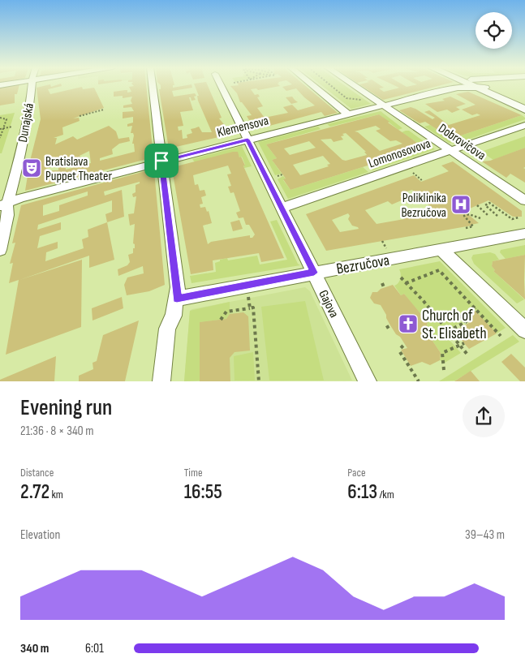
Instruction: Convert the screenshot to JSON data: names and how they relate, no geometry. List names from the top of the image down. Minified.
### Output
{"streets":{"street":["Dunajská","Klemensova","Dobrovičova","Lomonosovova","Bezručova","Gajova"]},"crossings":[["Dunajská","Klemensova"],["Klemensova","Dobrovičova"],["Klemensova","Gajova"],["Dobrovičova","Lomonosovova"],["Lomonosovova","Gajova"],["Bezručova","Gajova"]],"places":{"theatre":["Bratislava Puppet Theater"],"hospital":["Poliklinika Bezručova"],"church":["Church of St. Elisabeth"]},"page":{"heading":["Evening run","21:36 · 8 × 340 m"],"stats":[["Distance","2.72 km"],["Time","16:55"],["Pace","6:13 /km"]],"chart":["Elevation","39–43 m"],"list":[{"name":"340 m","note":"6:01"}]}}
